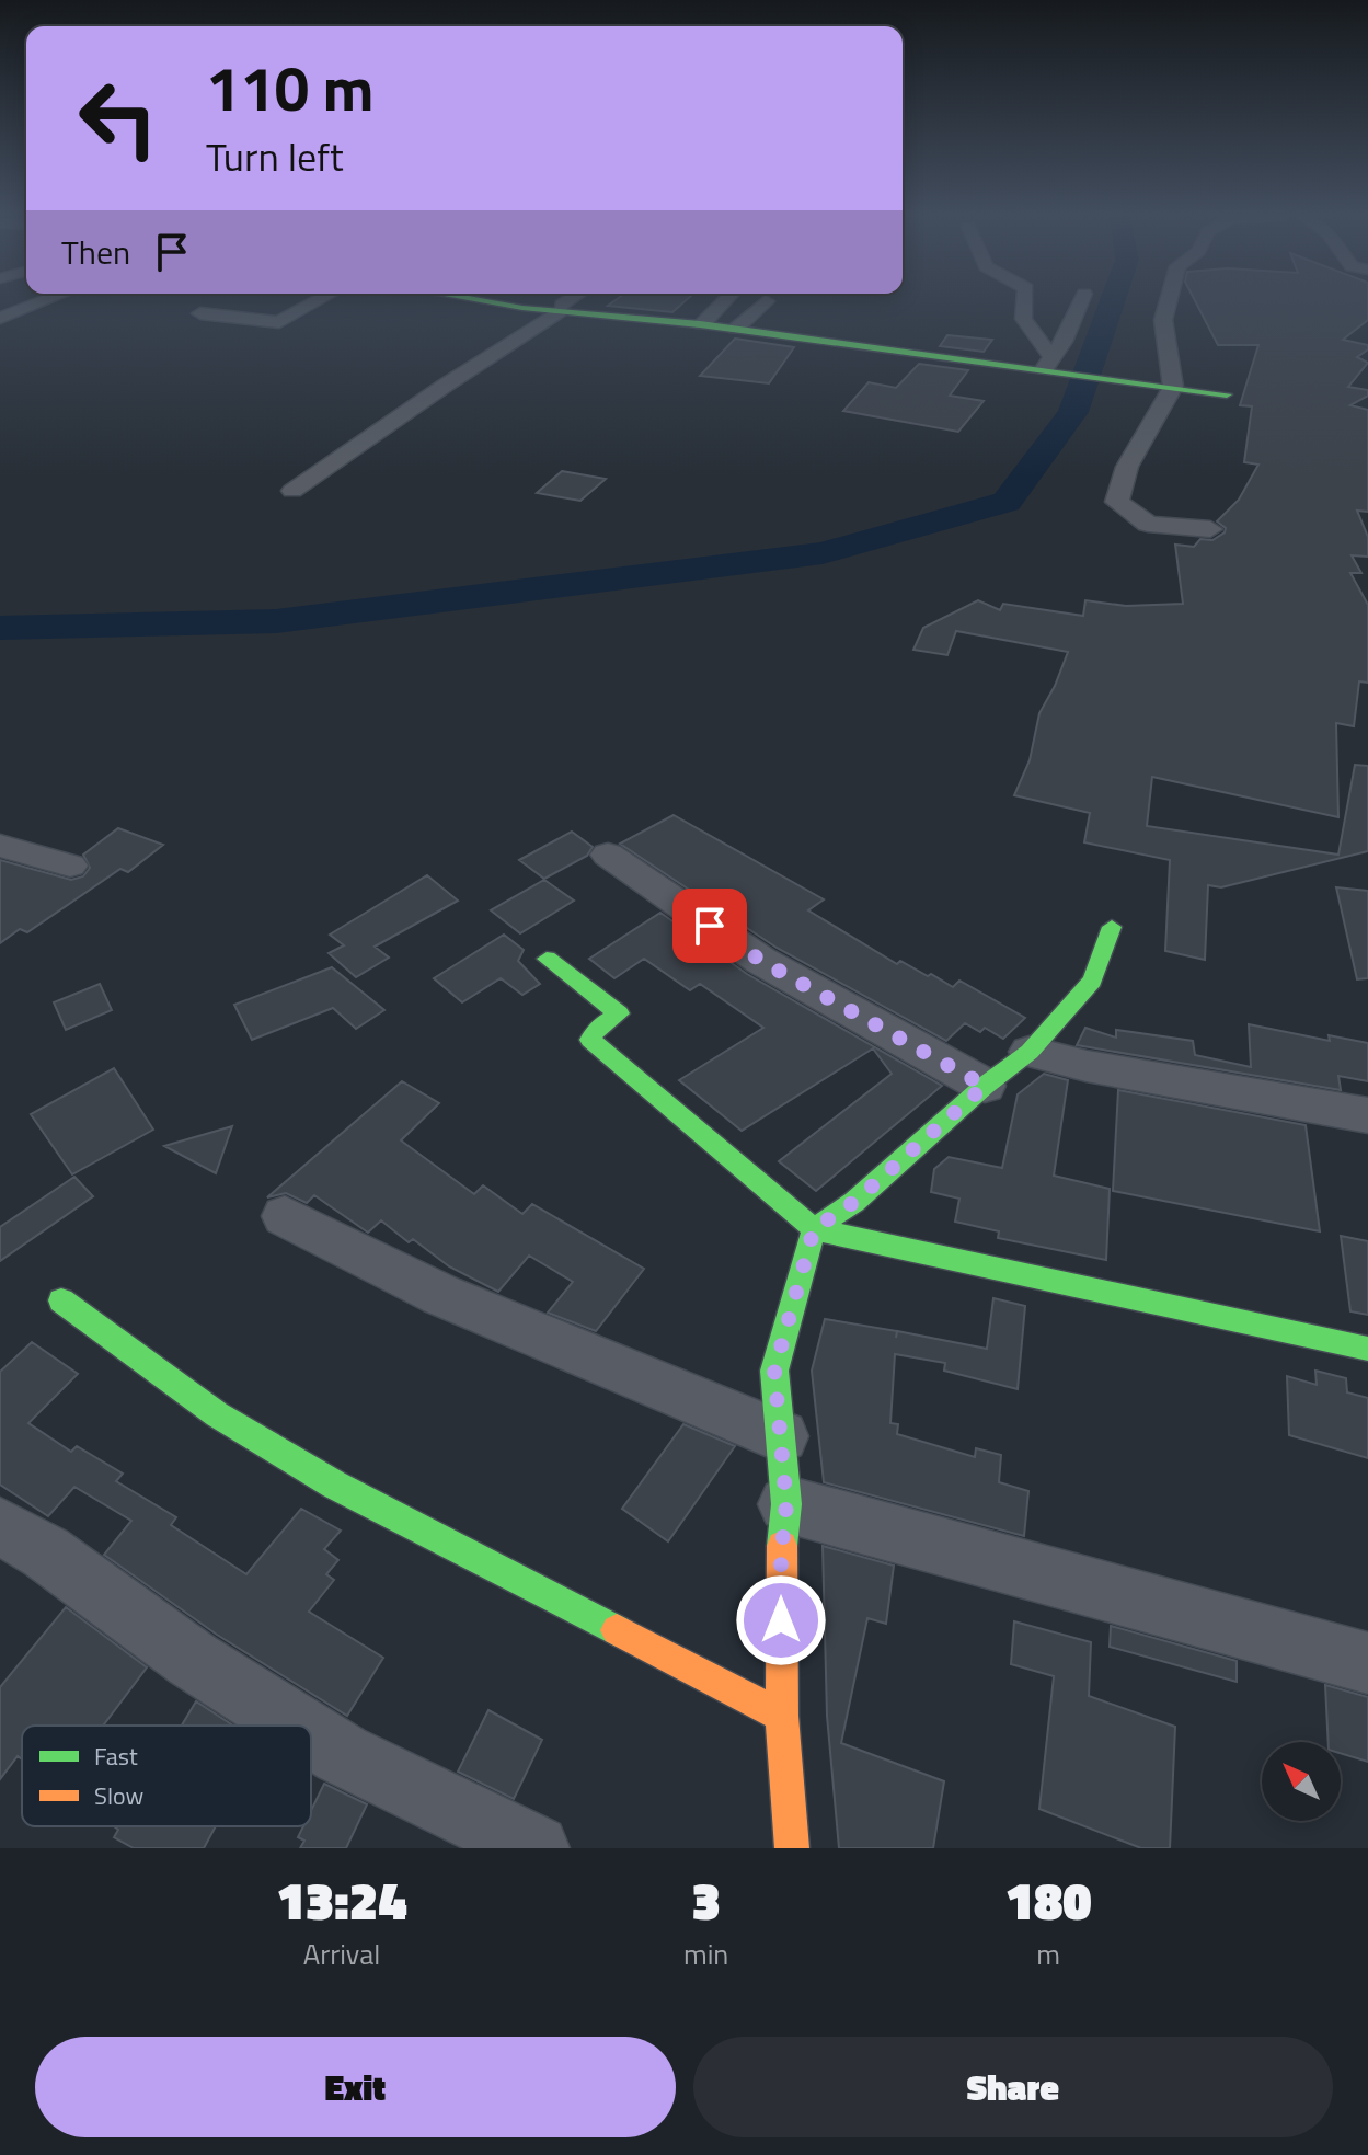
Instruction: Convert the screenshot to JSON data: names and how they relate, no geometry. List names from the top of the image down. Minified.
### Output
{"legend":["Fast","Slow"],"north":"top left","page":{"turn":["110 m","Turn left"],"then":"Then","eta":["13:24","Arrival","3","min","180","m"],"buttons":["Exit","Share"]}}
